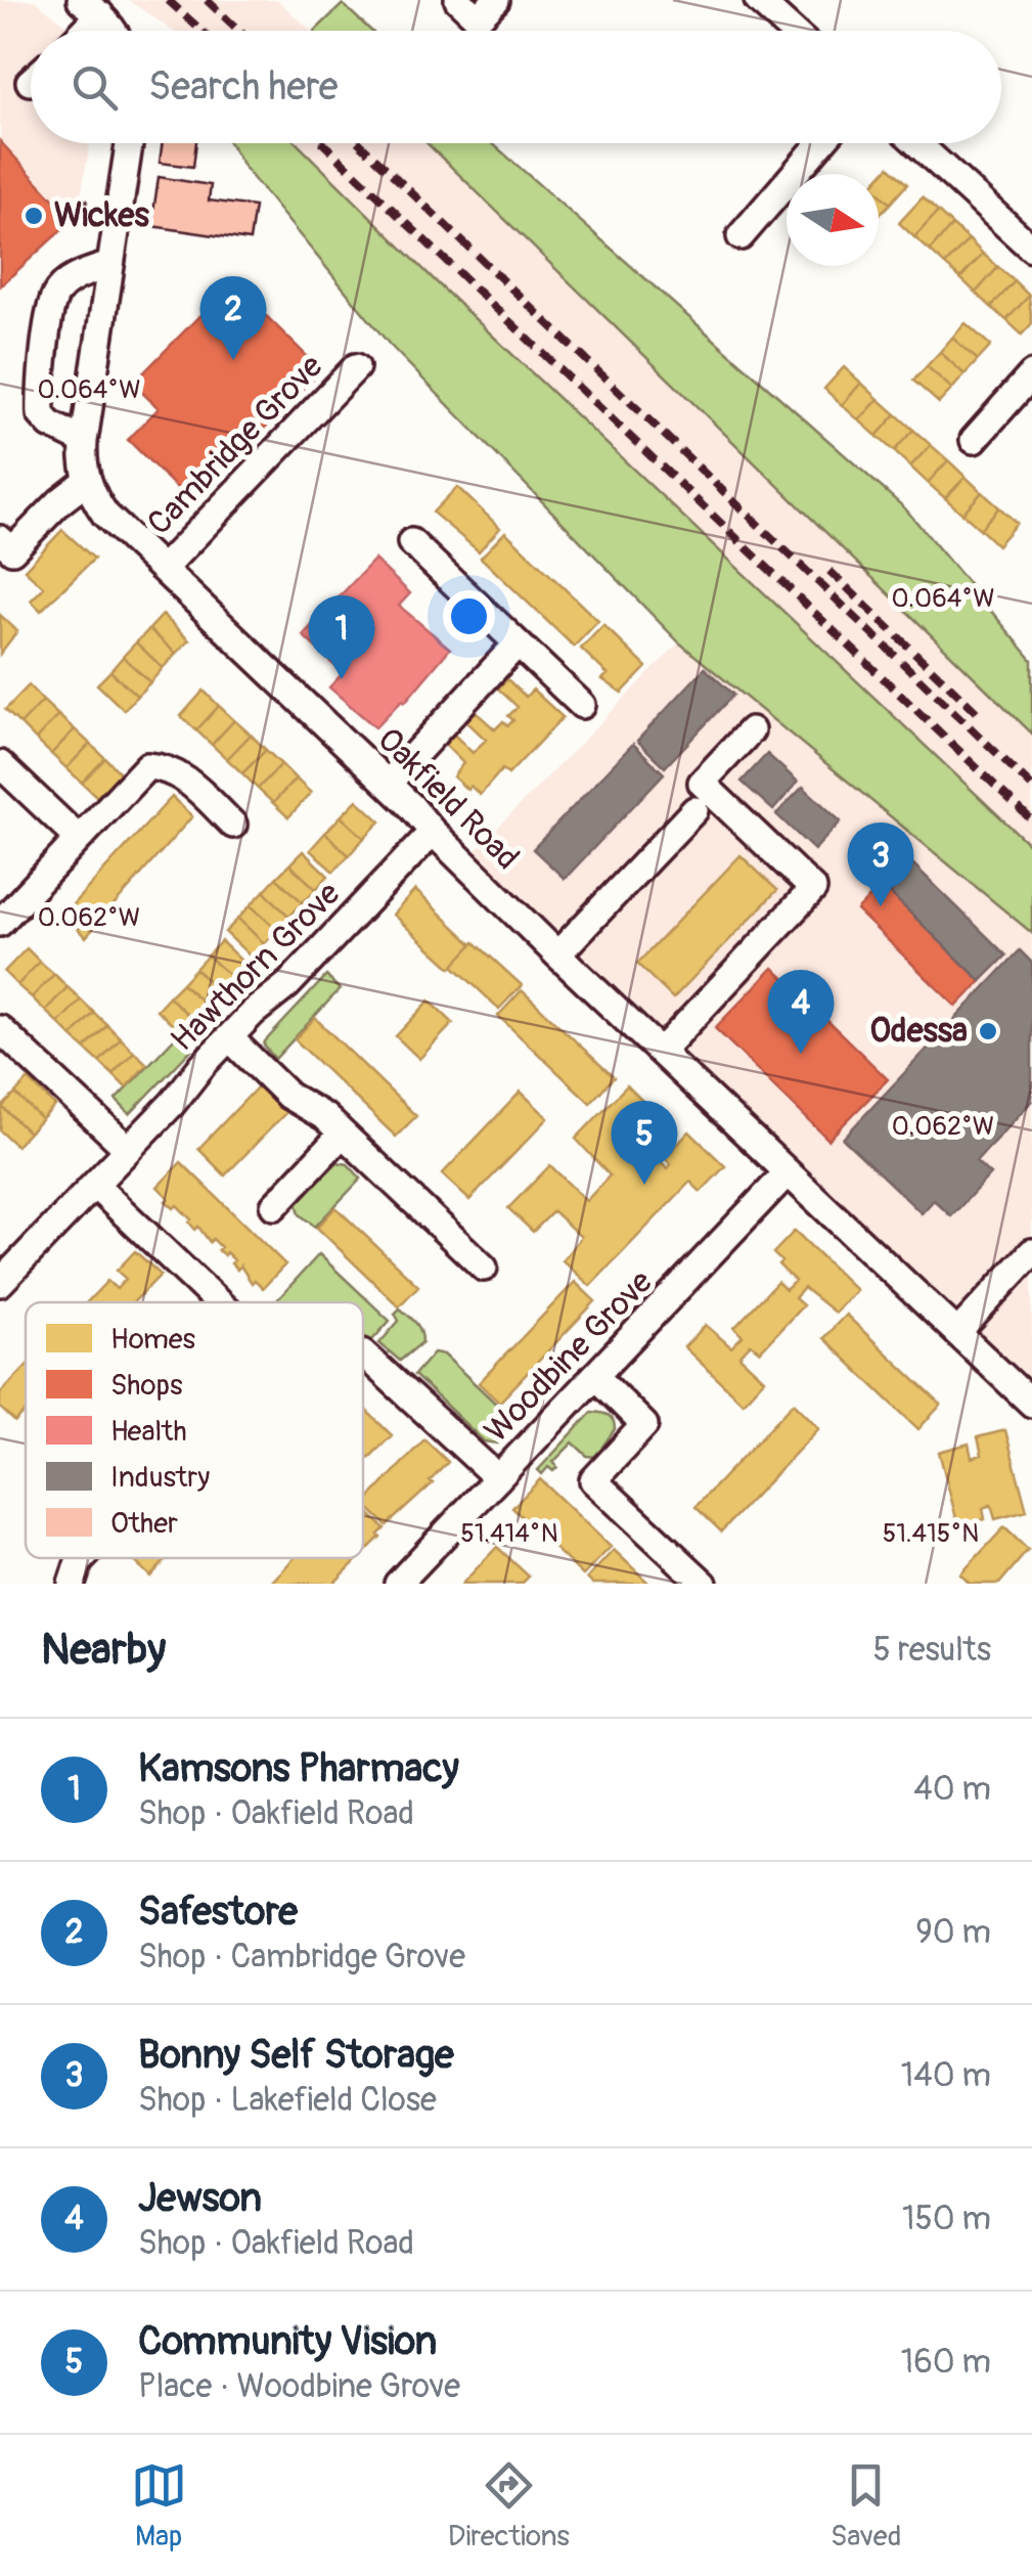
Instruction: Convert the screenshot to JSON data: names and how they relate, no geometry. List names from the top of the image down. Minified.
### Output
{"streets":{"street":["Cambridge Grove","Oakfield Road","Hawthorn Grove","Woodbine Grove"]},"crossings":[["Cambridge Grove","Oakfield Road"],["Oakfield Road","Hawthorn Grove"],["Oakfield Road","Woodbine Grove"]],"places":["Wickes","Odessa"],"legend":["Homes","Shops","Health","Industry","Other"],"north":"right","page":{"search":"Search here","pins":["2","1","3","4","5"],"heading":["Nearby","5 results"],"list":[{"mark":"1","name":"Kamsons Pharmacy","note":"Shop · Oakfield Road","value":"40 m"},{"mark":"2","name":"Safestore","note":"Shop · Cambridge Grove","value":"90 m"},{"mark":"3","name":"Bonny Self Storage","note":"Shop · Lakefield Close","value":"140 m"},{"mark":"4","name":"Jewson","note":"Shop · Oakfield Road","value":"150 m"},{"mark":"5","name":"Community Vision","note":"Place · Woodbine Grove","value":"160 m"}],"nav":["Map","Directions","Saved"]},"coordinates":["0.064°W","0.062°W","51.414°N","51.415°N"]}
